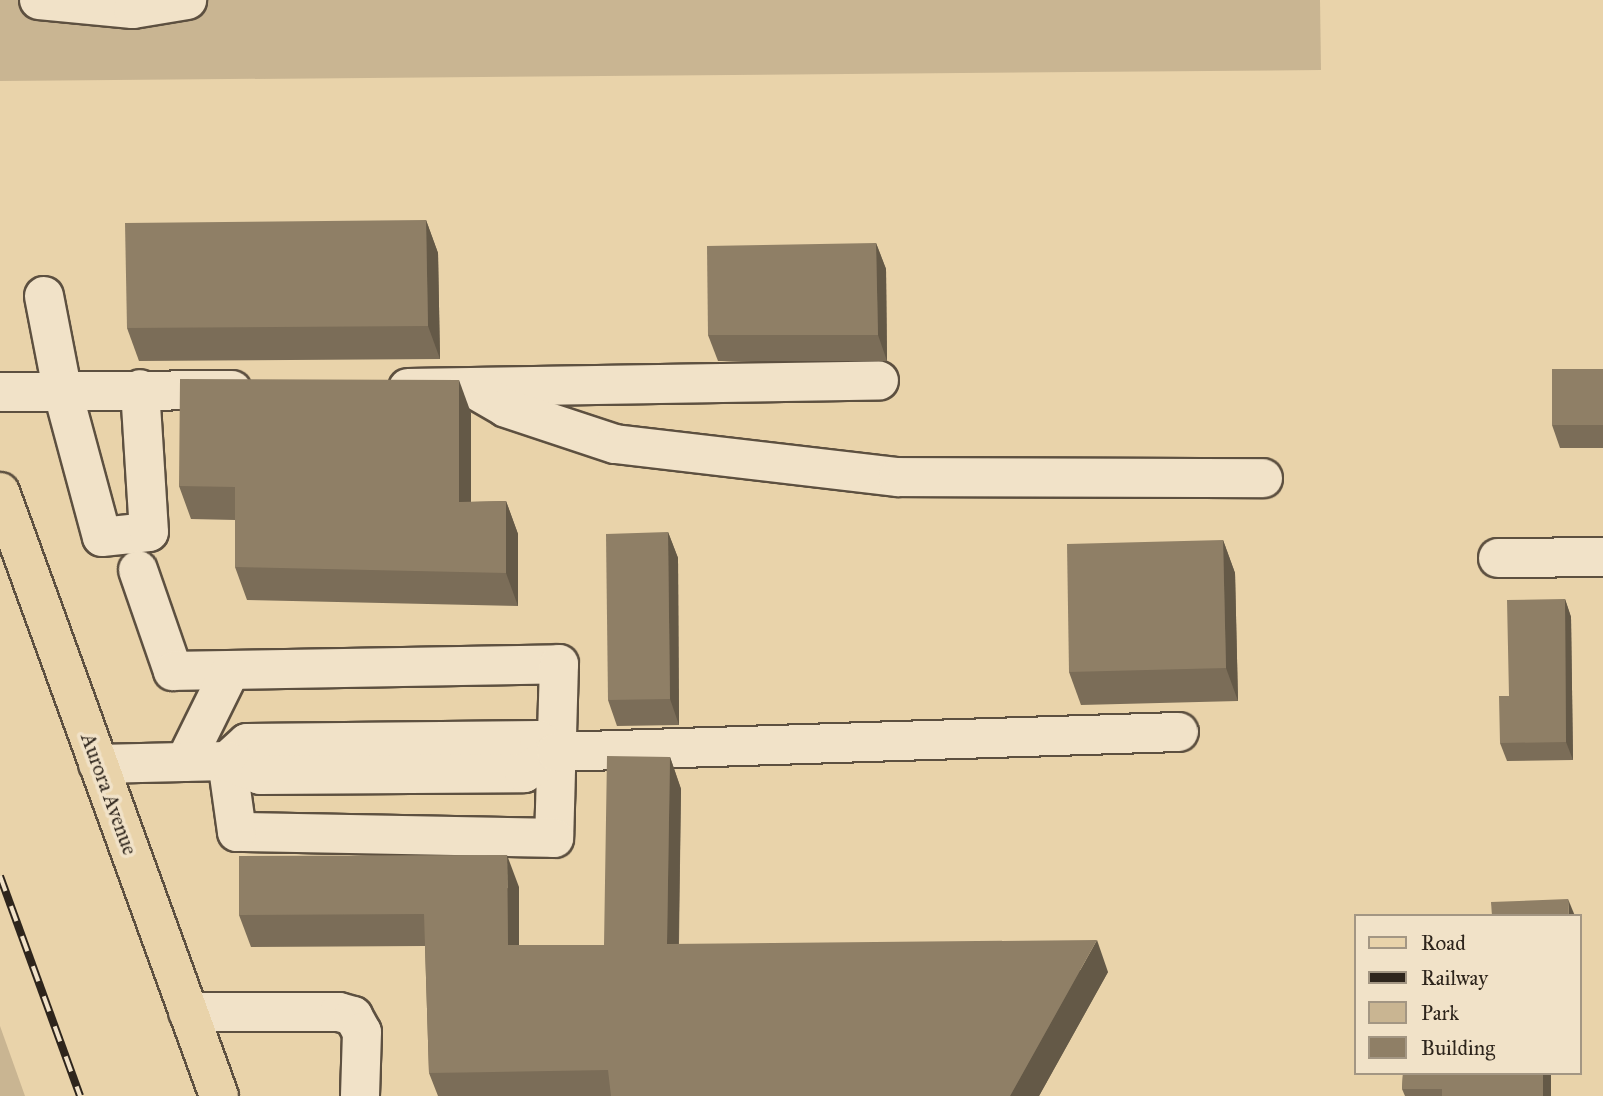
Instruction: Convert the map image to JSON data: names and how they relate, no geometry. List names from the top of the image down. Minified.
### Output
{"streets":{"main road":["Aurora Avenue"]},"legend":["Road","Railway","Park","Building"]}
